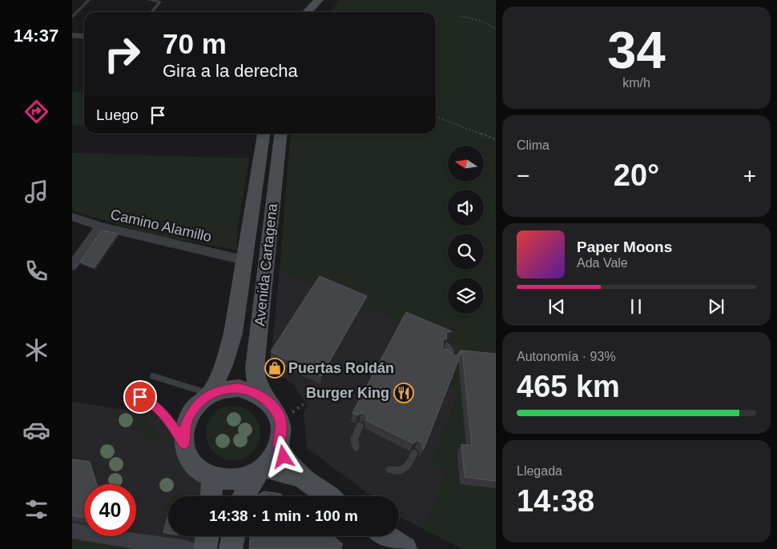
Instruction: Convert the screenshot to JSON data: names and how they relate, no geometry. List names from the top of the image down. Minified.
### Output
{"streets":{"main road":["Avenida Cartagena"],"street":["Camino Alamillo"]},"crossings":[["Camino Alamillo","Avenida Cartagena"]],"places":{"shop":["Puertas Roldán"],"restaurant":["Burger King"]},"north":"left","page":{"tabs":"14:37","tile":[["34","km/h"],"Clima",["Autonomía · 93%","465 km"],["Llegada","14:38"]],"turn":["70 m","Gira a la derecha"],"then":"Luego","heat":["−","20°","+"],"song":["Paper Moons","Ada Vale"],"limit":"40","trip":"14:38 · 1 min · 100 m"}}
